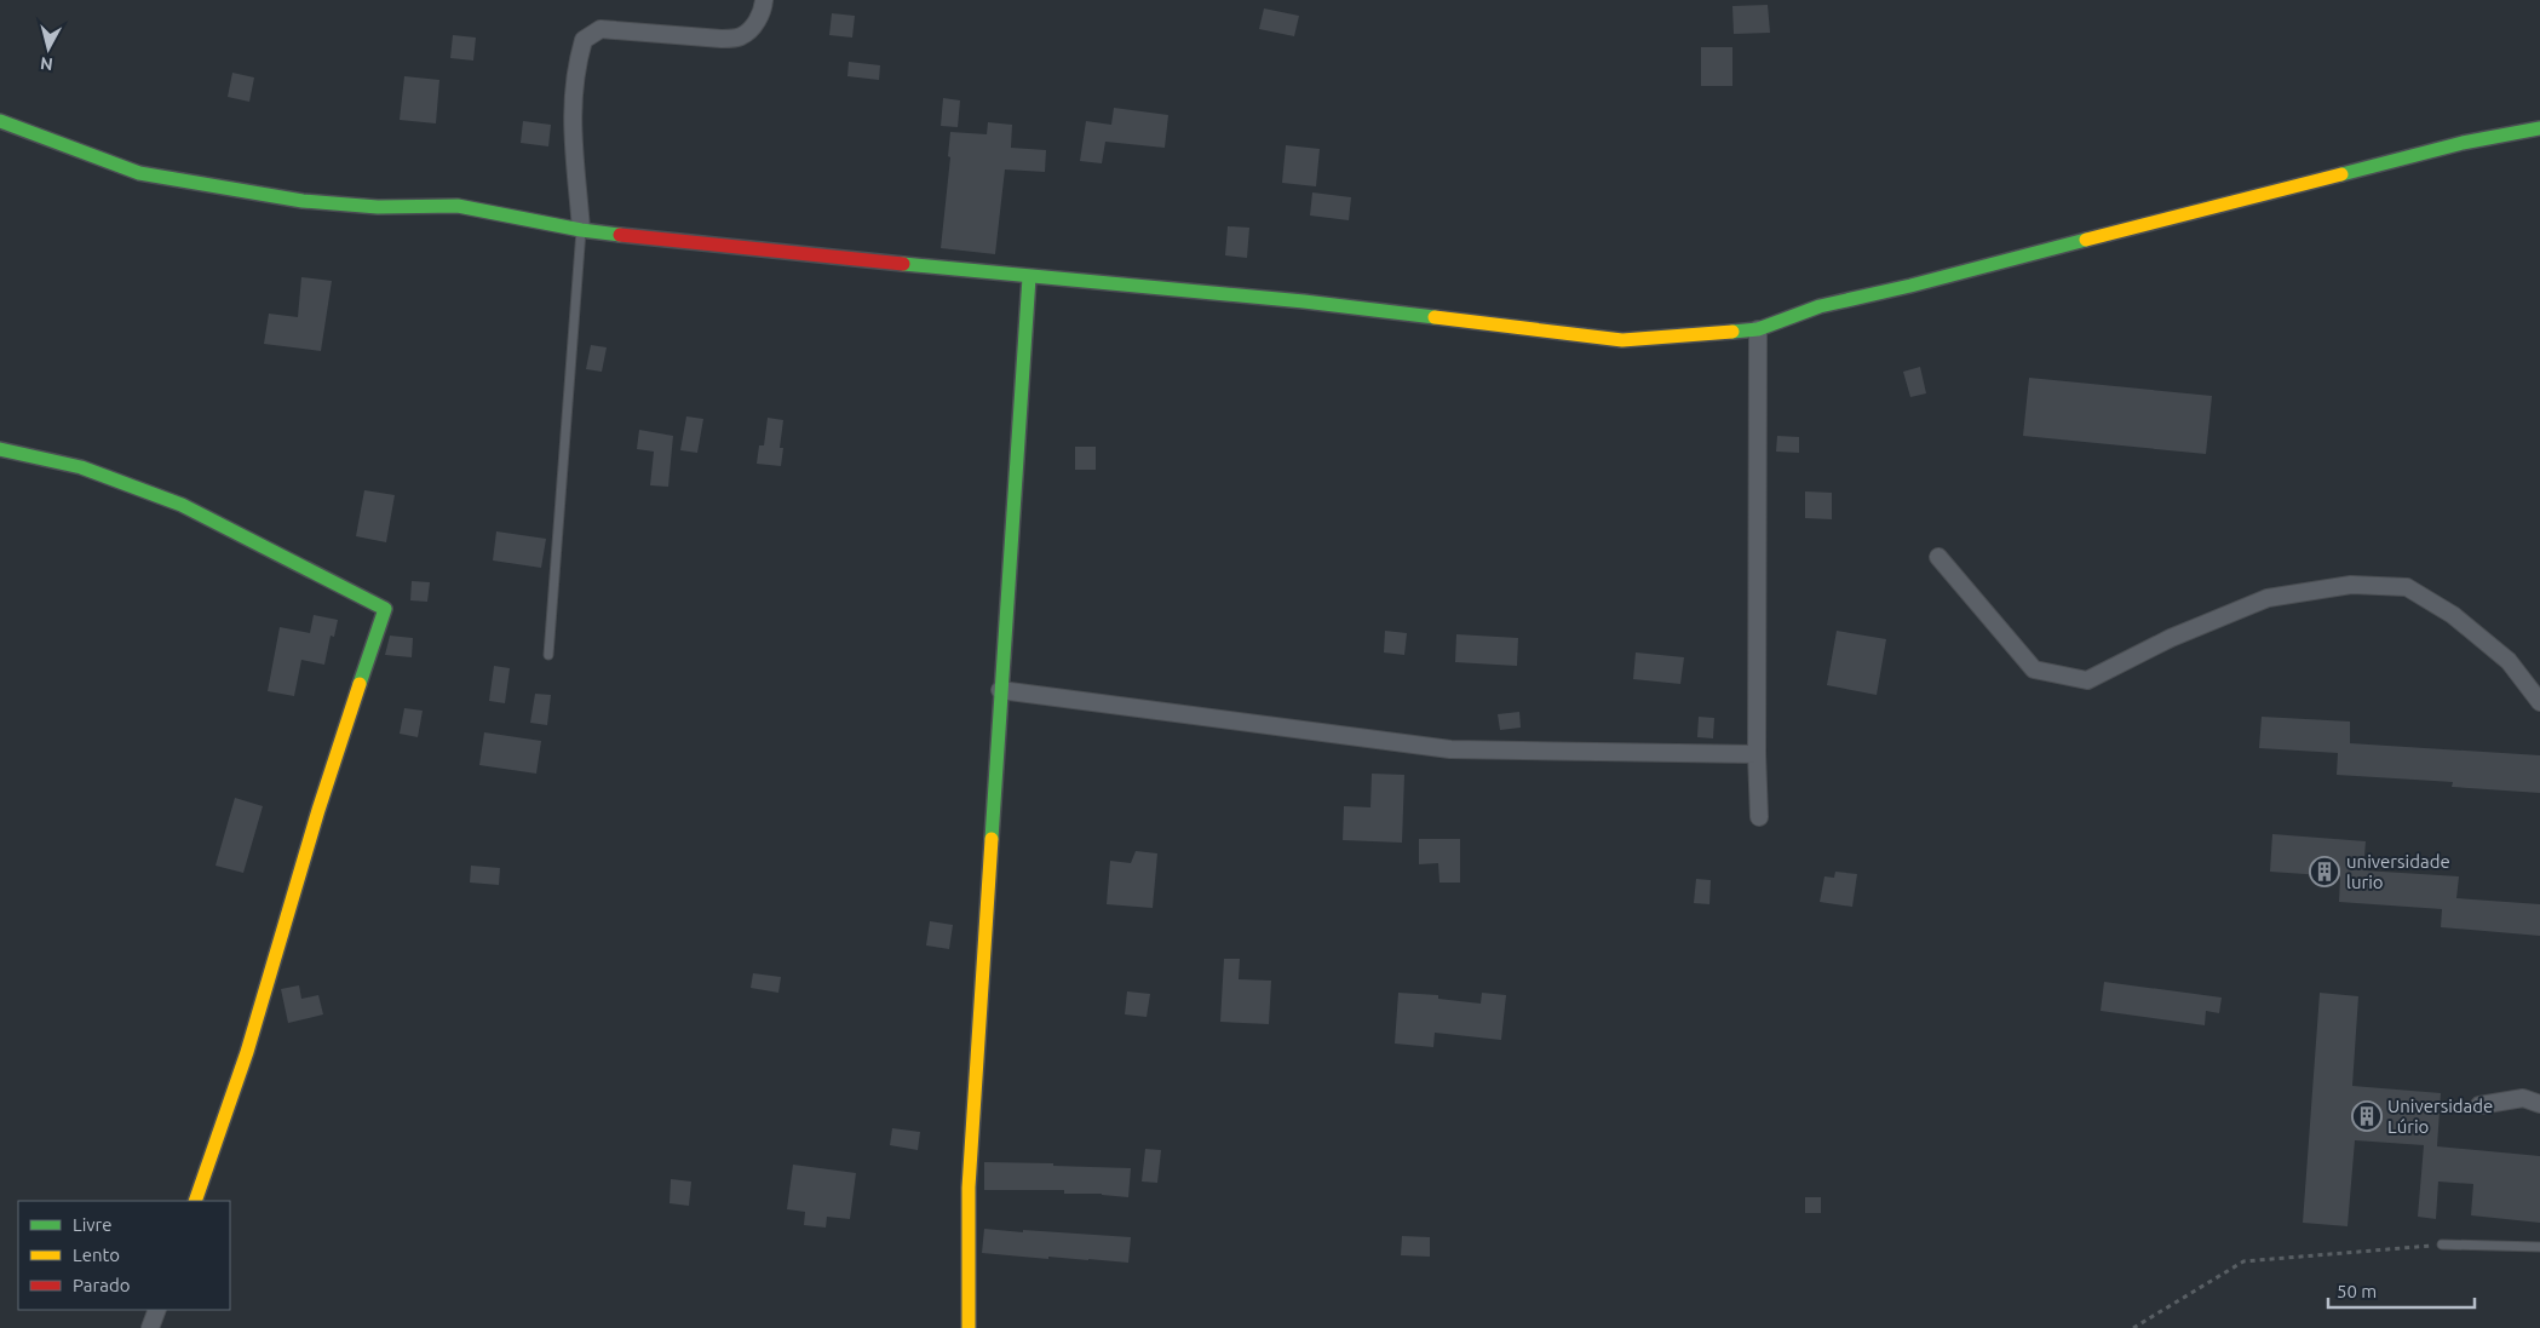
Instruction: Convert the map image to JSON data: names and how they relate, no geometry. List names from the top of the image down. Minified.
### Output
{"places":{"building":["universidade lurio","Universidade Lúrio"]},"legend":["Livre","Lento","Parado"],"scale_bar":"50 m","north":"bottom"}
